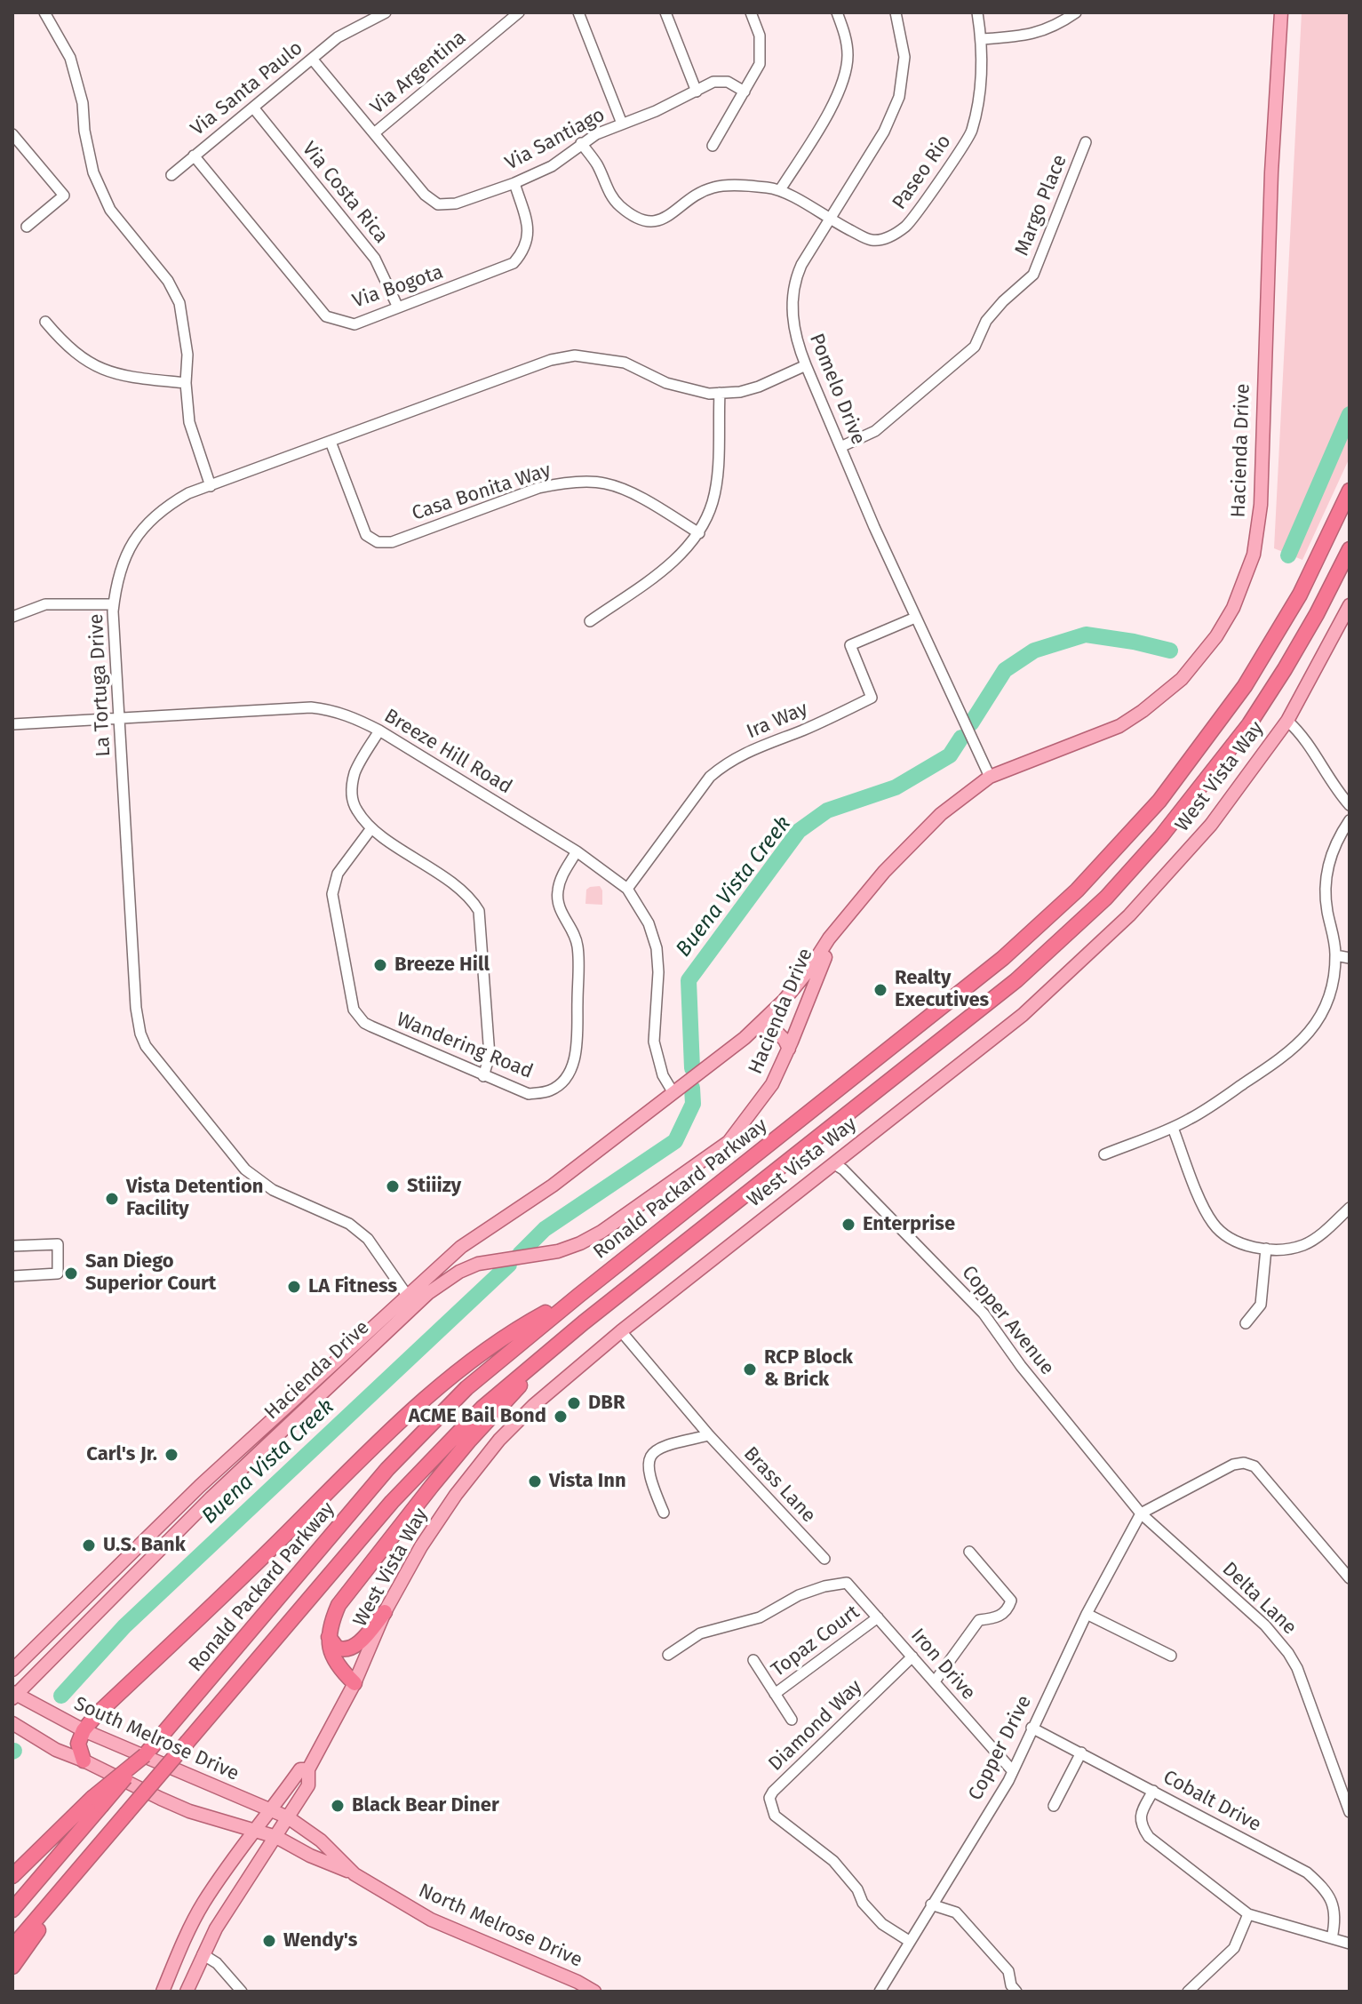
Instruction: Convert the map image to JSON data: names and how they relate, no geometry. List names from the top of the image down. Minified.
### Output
{"streets":{"highway":["Ronald Packard Parkway"],"main road":["Hacienda Drive","West Vista Way","South Melrose Drive","North Melrose Drive"],"street":["Via Argentina","Via Santa Paulo","Via Santiago","Paseo Rio","Via Costa Rica","Margo Place","Via Bogota","Pomelo Drive","Casa Bonita Way","La Tortuga Drive","Ira Way","Breeze Hill Road","Wandering Road","Copper Avenue","Brass Lane","Delta Lane","Topaz Court","Iron Drive","Diamond Way","Copper Drive","Cobalt Drive"]},"crossings":[["Via Argentina","Via Santiago"],["Via Santa Paulo","Via Santiago"],["Via Santa Paulo","Via Costa Rica"],["Via Santa Paulo","Via Bogota"],["Via Santiago","Via Bogota"],["Paseo Rio","Pomelo Drive"],["Via Costa Rica","Via Bogota"],["Margo Place","Pomelo Drive"],["Pomelo Drive","Hacienda Drive"],["Pomelo Drive","La Tortuga Drive"],["Pomelo Drive","Ira Way"],["Hacienda Drive","La Tortuga Drive"],["Hacienda Drive","Breeze Hill Road"],["Hacienda Drive","South Melrose Drive"],["Casa Bonita Way","La Tortuga Drive"],["La Tortuga Drive","Breeze Hill Road"],["Ira Way","Breeze Hill Road"],["Breeze Hill Road","Wandering Road"],["West Vista Way","Copper Avenue"],["West Vista Way","Brass Lane"],["West Vista Way","South Melrose Drive"],["West Vista Way","North Melrose Drive"],["Copper Avenue","Delta Lane"],["Copper Avenue","Copper Drive"],["Delta Lane","Copper Drive"],["Topaz Court","Iron Drive"],["Iron Drive","Diamond Way"],["Iron Drive","Copper Drive"],["Diamond Way","Copper Drive"],["South Melrose Drive","North Melrose Drive"],["Copper Drive","Cobalt Drive"]],"water":["Buena Vista Creek"],"places":["Breeze Hill","Realty Executives","Stiiizy","Vista Detention Facility","Enterprise","San Diego Superior Court","LA Fitness","RCP Block & Brick","DBR","ACME Bail Bond","Carl's Jr.","Vista Inn","U.S. Bank","Black Bear Diner","Wendy's"]}
